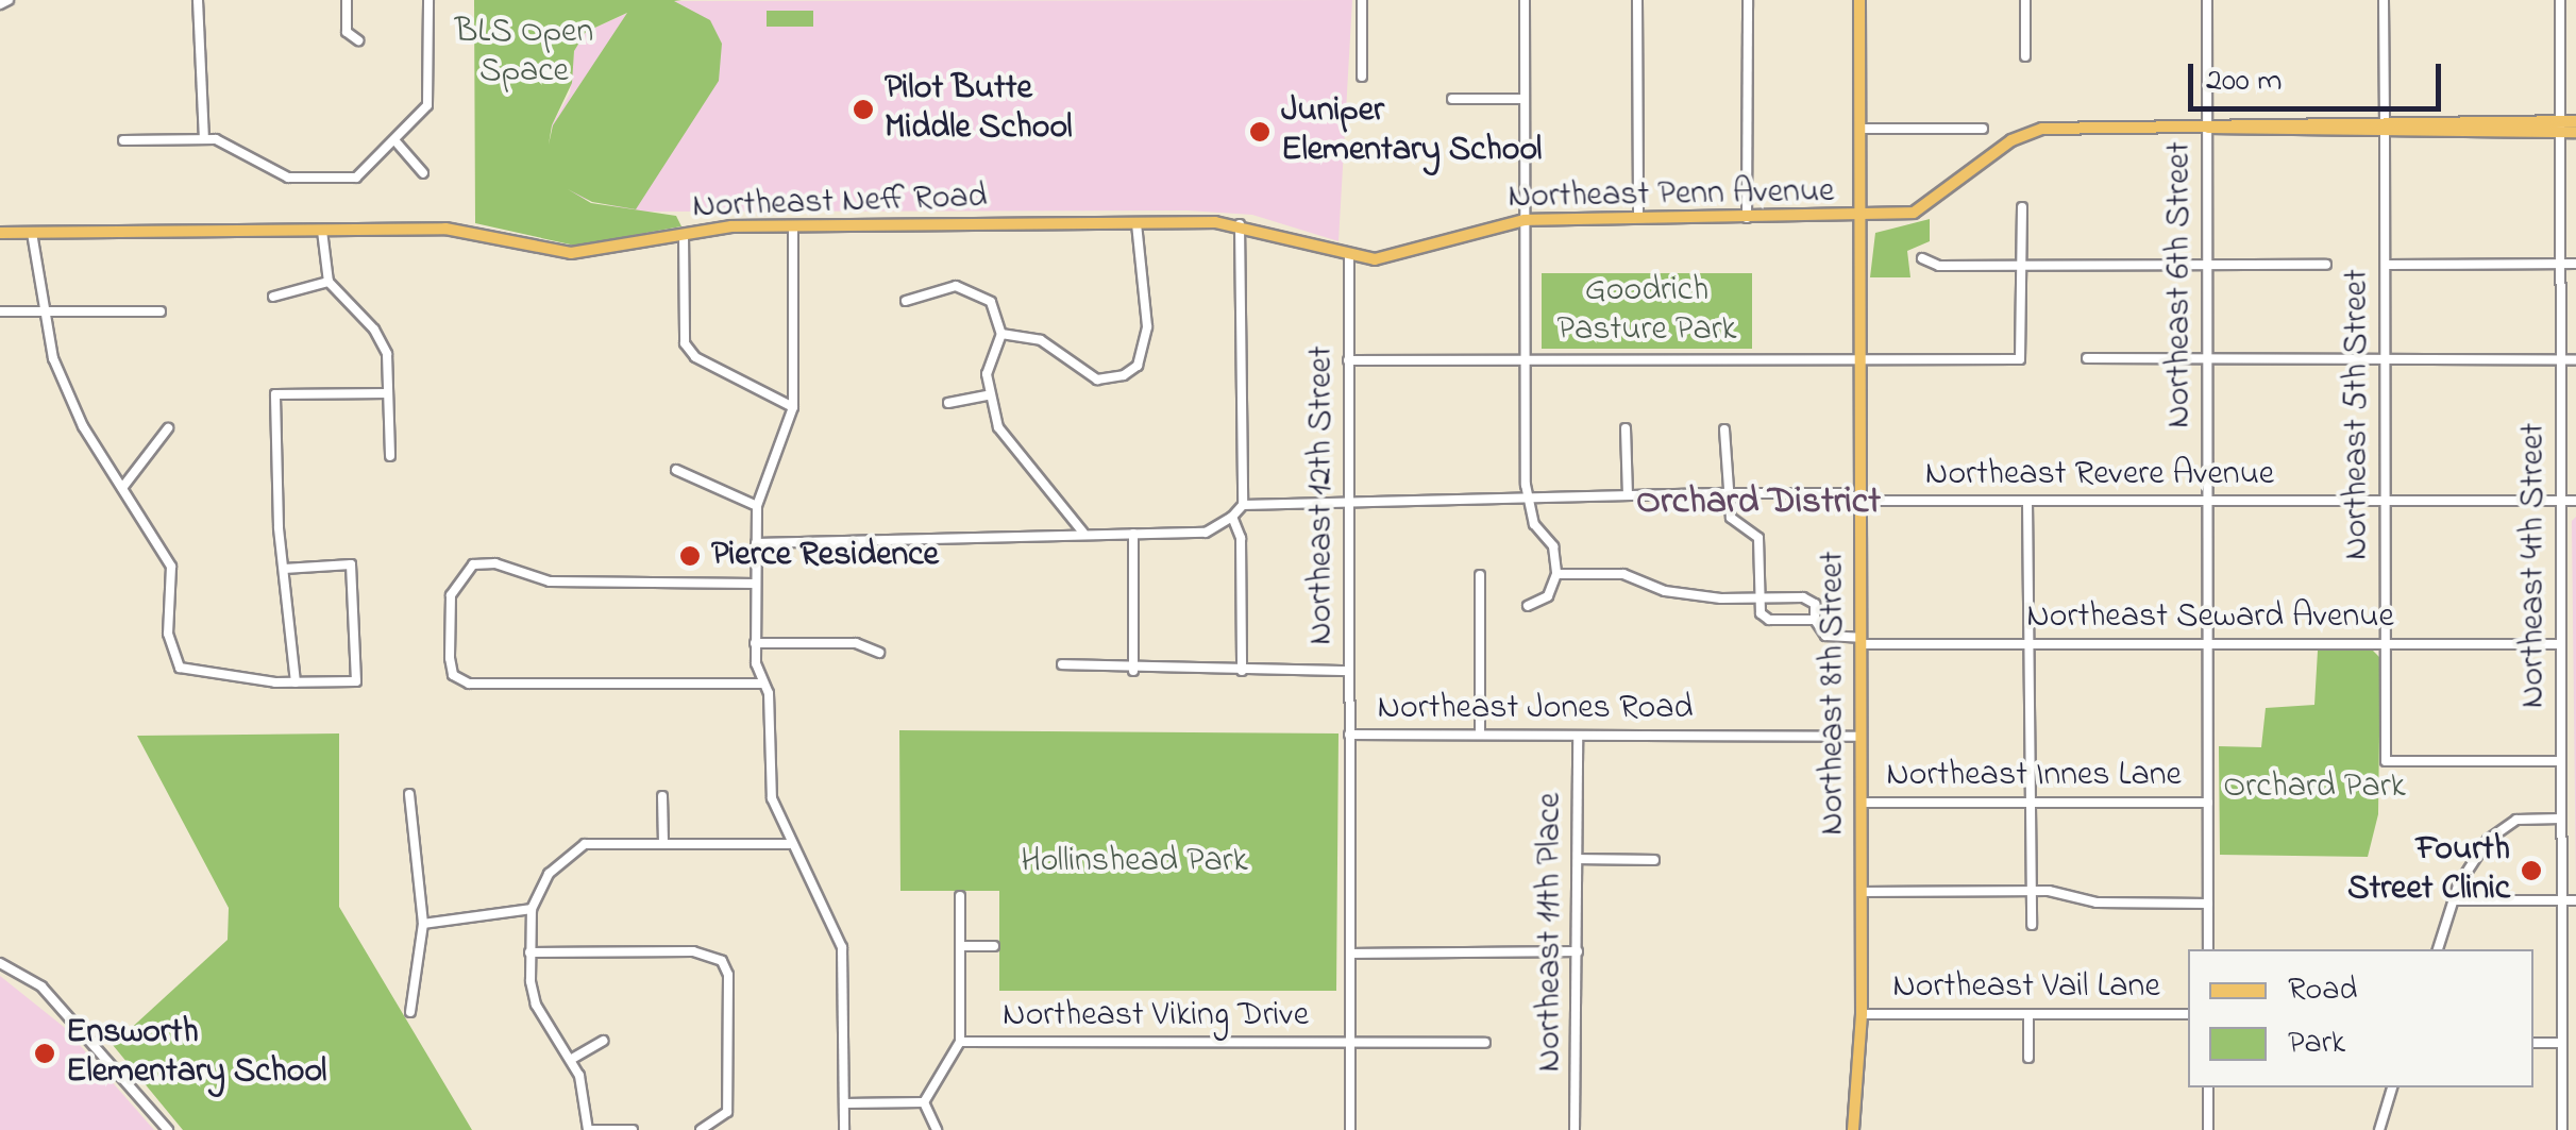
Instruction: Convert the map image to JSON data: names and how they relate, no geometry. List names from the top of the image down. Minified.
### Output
{"streets":{"main road":["Northeast Penn Avenue","Northeast Neff Road","Northeast 8th Street"],"street":["Northeast 6th Street","Northeast 5th Street","Northeast Revere Avenue","Northeast 12th Street","Northeast 4th Street","Northeast Seward Avenue","Northeast Jones Road","Northeast Innes Lane","Northeast 11th Place","Northeast Vail Lane","Northeast Viking Drive"]},"crossings":[["Northeast Penn Avenue","Northeast Neff Road"],["Northeast Penn Avenue","Northeast 6th Street"],["Northeast Penn Avenue","Northeast 5th Street"],["Northeast Penn Avenue","Northeast 12th Street"],["Northeast Penn Avenue","Northeast 4th Street"],["Northeast Penn Avenue","Northeast 8th Street"],["Northeast 6th Street","Northeast Revere Avenue"],["Northeast 6th Street","Northeast Seward Avenue"],["Northeast 6th Street","Northeast Innes Lane"],["Northeast 5th Street","Northeast Revere Avenue"],["Northeast 5th Street","Northeast 4th Street"],["Northeast 5th Street","Northeast Seward Avenue"],["Northeast Revere Avenue","Northeast 12th Street"],["Northeast Revere Avenue","Northeast 4th Street"],["Northeast Revere Avenue","Northeast 8th Street"],["Northeast 12th Street","Northeast Jones Road"],["Northeast 4th Street","Northeast Seward Avenue"],["Northeast Seward Avenue","Northeast 8th Street"],["Northeast 8th Street","Northeast Jones Road"],["Northeast 8th Street","Northeast Innes Lane"],["Northeast 8th Street","Northeast Vail Lane"],["Northeast Jones Road","Northeast 11th Place"],["Northeast Jones Road","Northeast Viking Drive"]],"districts":["Orchard District"],"parks":["BLS Open Space","Goodrich Pasture Park","Orchard Park","Hollinshead Park"],"places":["Pilot Butte Middle School","Juniper Elementary School","Pierce Residence","Fourth Street Clinic","Ensworth Elementary School"],"legend":["Road","Park"],"scale_bar":"200 m"}
